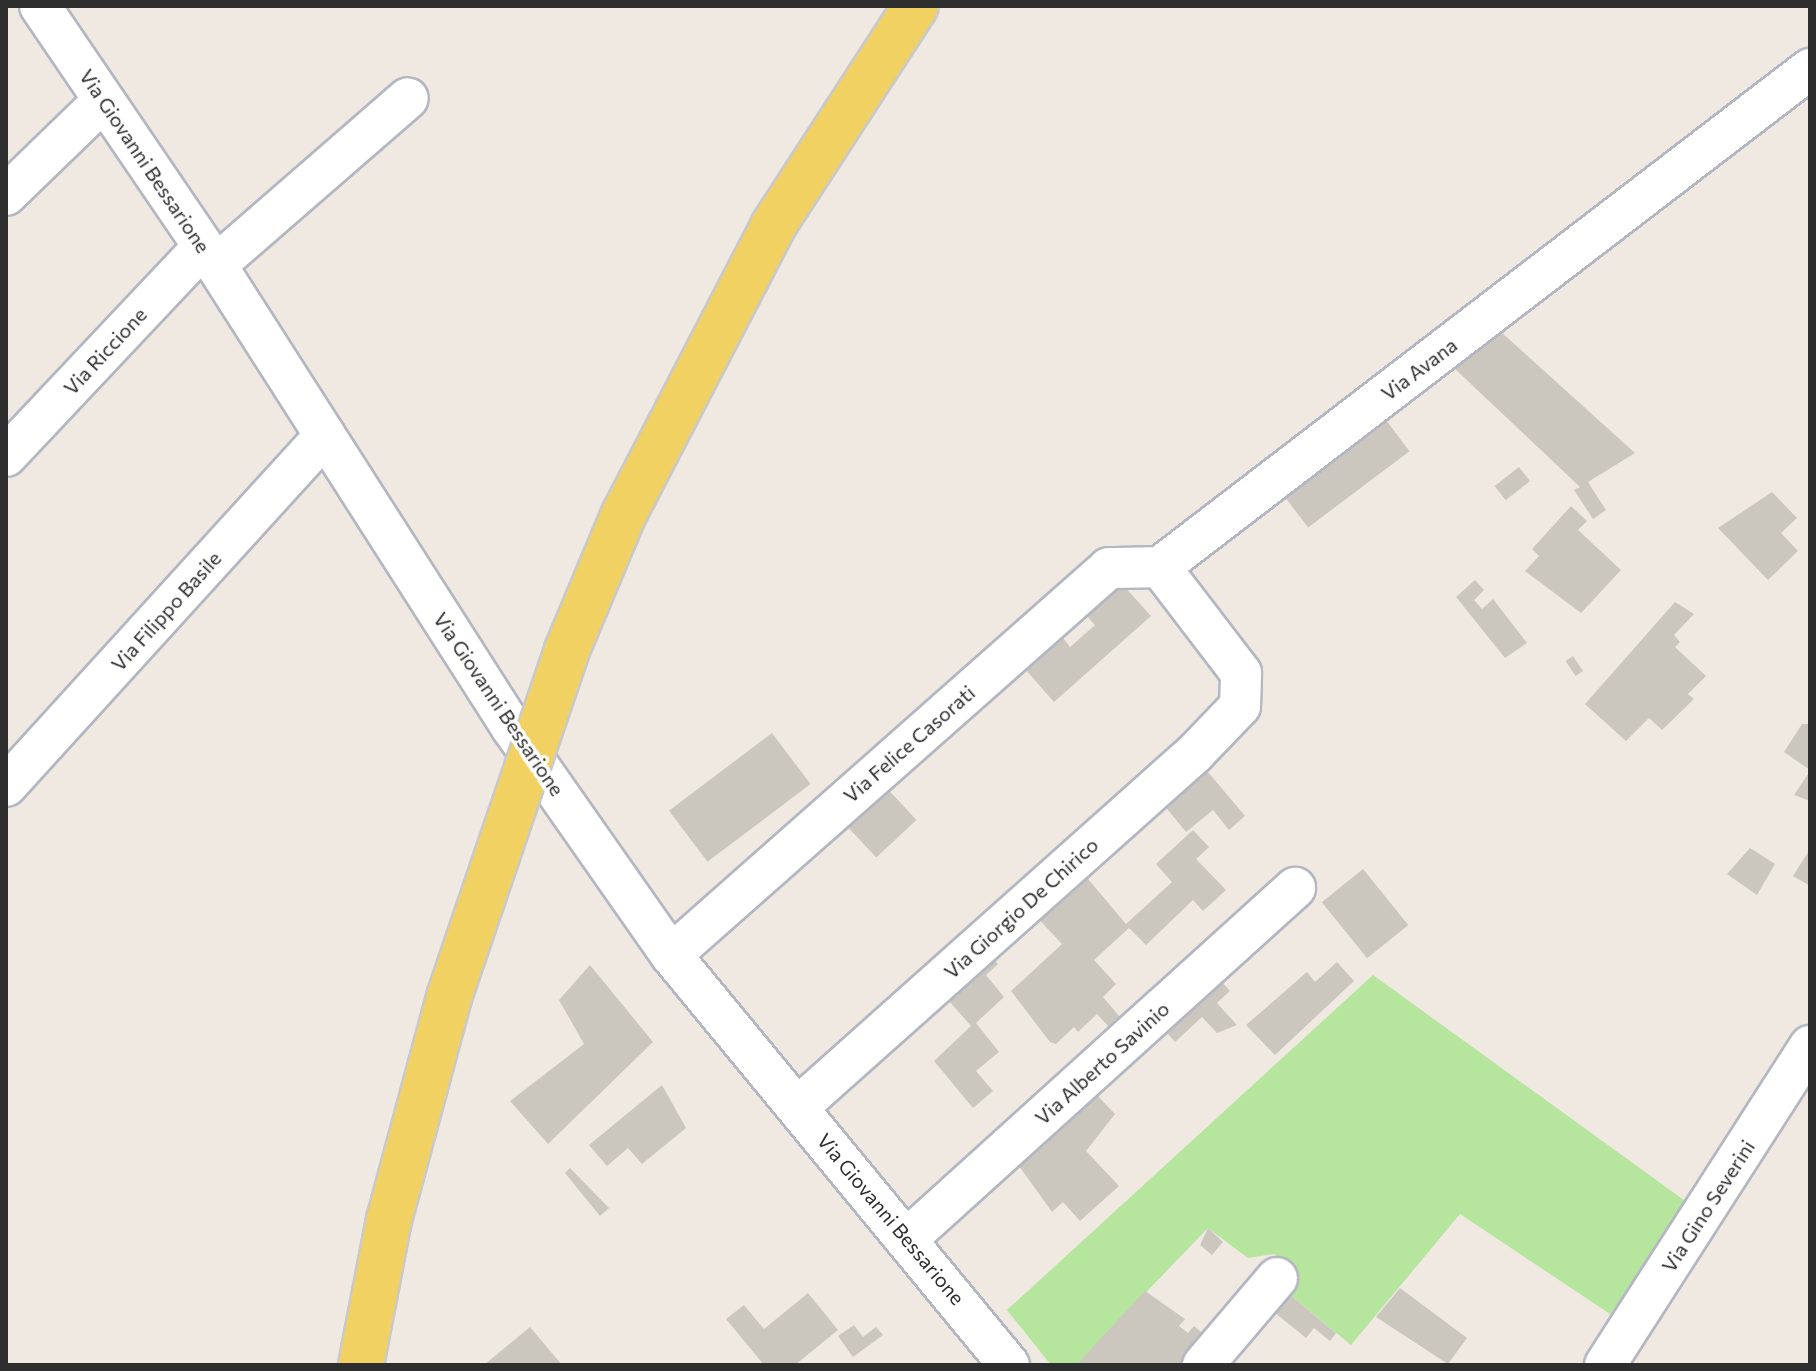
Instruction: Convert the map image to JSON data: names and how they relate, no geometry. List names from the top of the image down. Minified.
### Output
{"streets":{"street":["Via Giovanni Bessarione","Via Riccione","Via Avana","Via Filippo Basile","Via Felice Casorati","Via Giorgio De Chirico","Via Alberto Savinio","Via Gino Severini"]},"crossings":[["Via Giovanni Bessarione","Via Riccione"],["Via Giovanni Bessarione","Via Filippo Basile"],["Via Giovanni Bessarione","Via Felice Casorati"],["Via Giovanni Bessarione","Via Giorgio De Chirico"],["Via Giovanni Bessarione","Via Alberto Savinio"],["Via Avana","Via Felice Casorati"],["Via Avana","Via Giorgio De Chirico"],["Via Felice Casorati","Via Giorgio De Chirico"]]}
